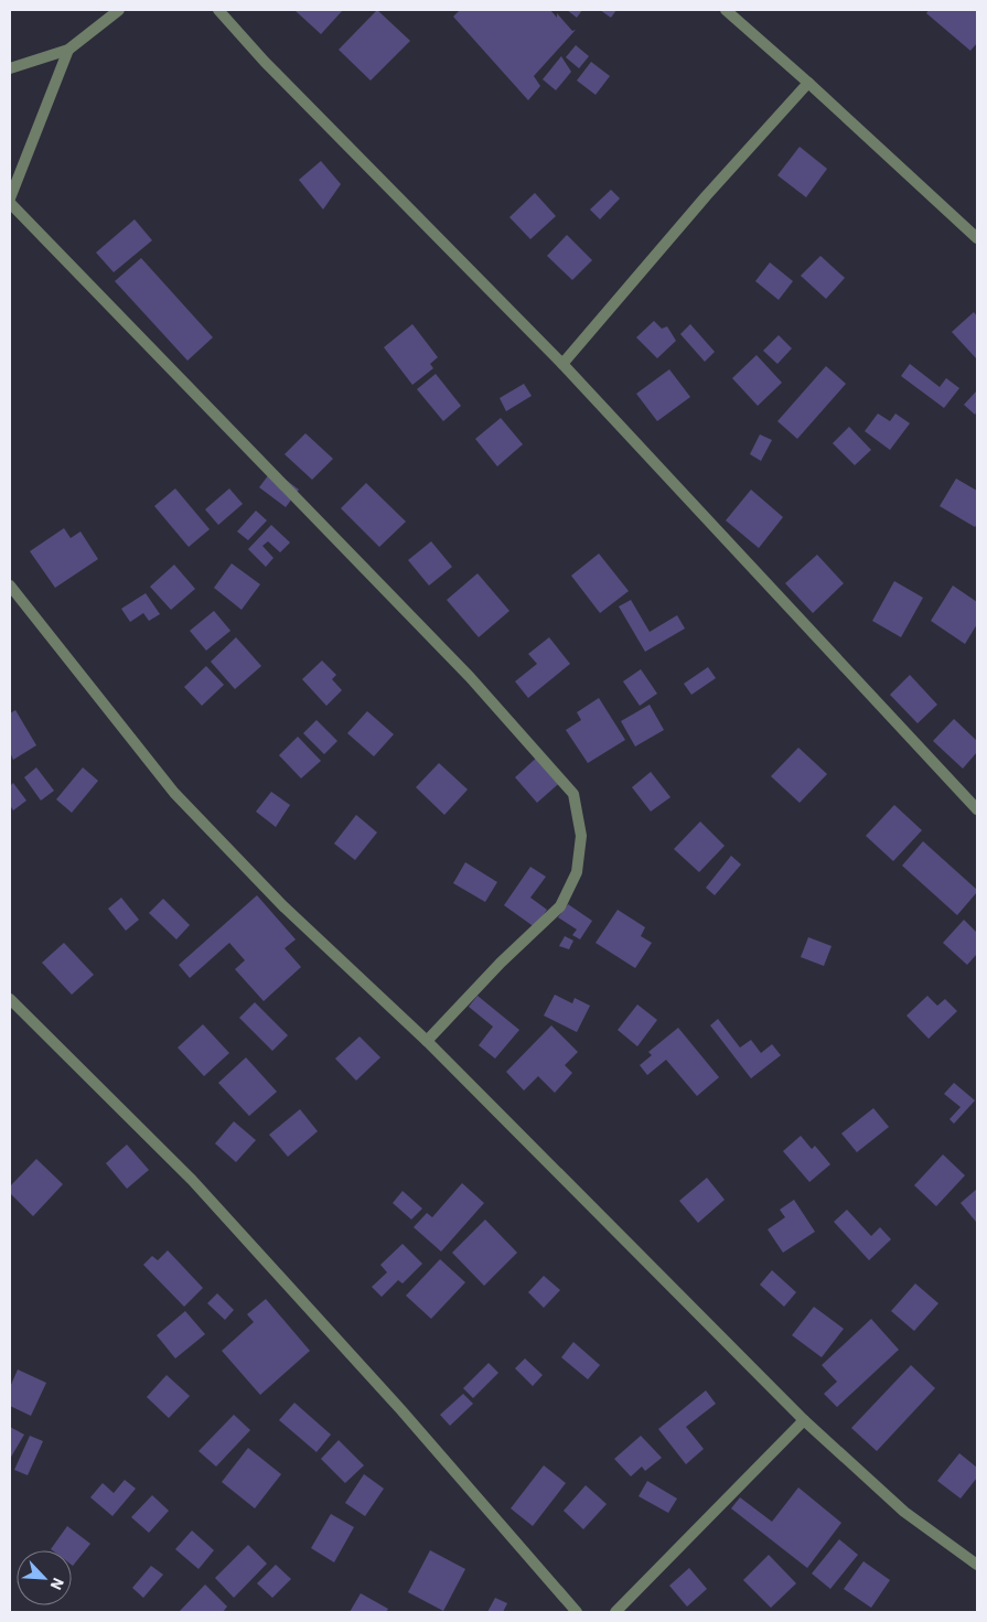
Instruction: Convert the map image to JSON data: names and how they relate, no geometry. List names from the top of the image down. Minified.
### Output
{"north":"bottom right"}
